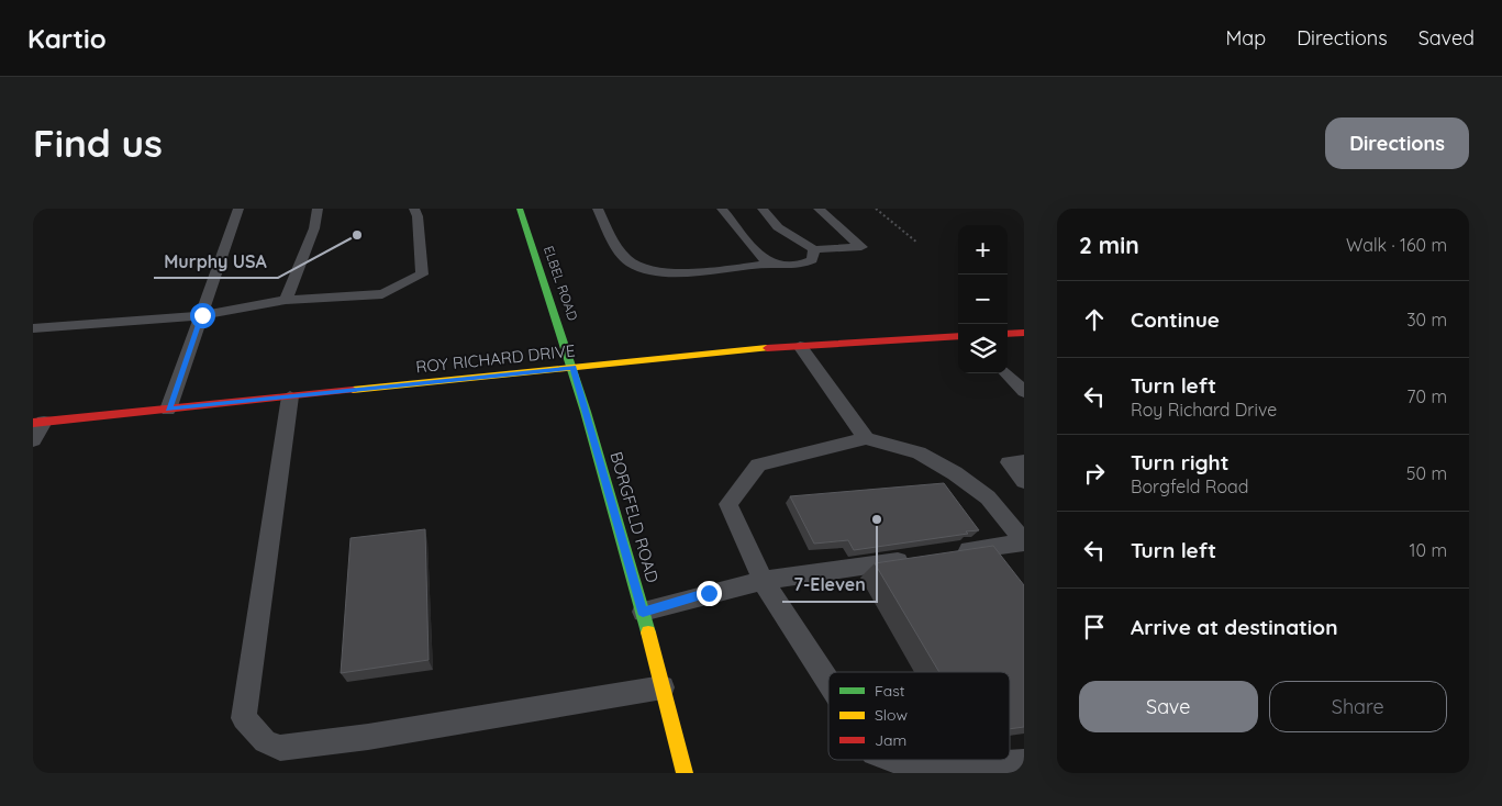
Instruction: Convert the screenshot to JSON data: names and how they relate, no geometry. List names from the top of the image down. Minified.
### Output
{"streets":{"main road":["ELBEL ROAD","ROY RICHARD DRIVE","BORGFELD ROAD"]},"crossings":[["ELBEL ROAD","ROY RICHARD DRIVE"],["ELBEL ROAD","BORGFELD ROAD"],["ROY RICHARD DRIVE","BORGFELD ROAD"]],"places":["Murphy USA","7-Eleven"],"legend":["Fast","Slow","Jam"],"page":{"header":"Kartio","nav":["Map","Directions","Saved"],"buttons":["Directions",["Save","Share"]],"title":"Find us","heading":["2 min","Walk · 160 m"],"map_buttons":["+","−"],"list":[["Continue","30 m"],["Turn left","Roy Richard Drive","70 m"],["Turn right","Borgfeld Road","50 m"],["Turn left","10 m"],"Arrive at destination"]}}
